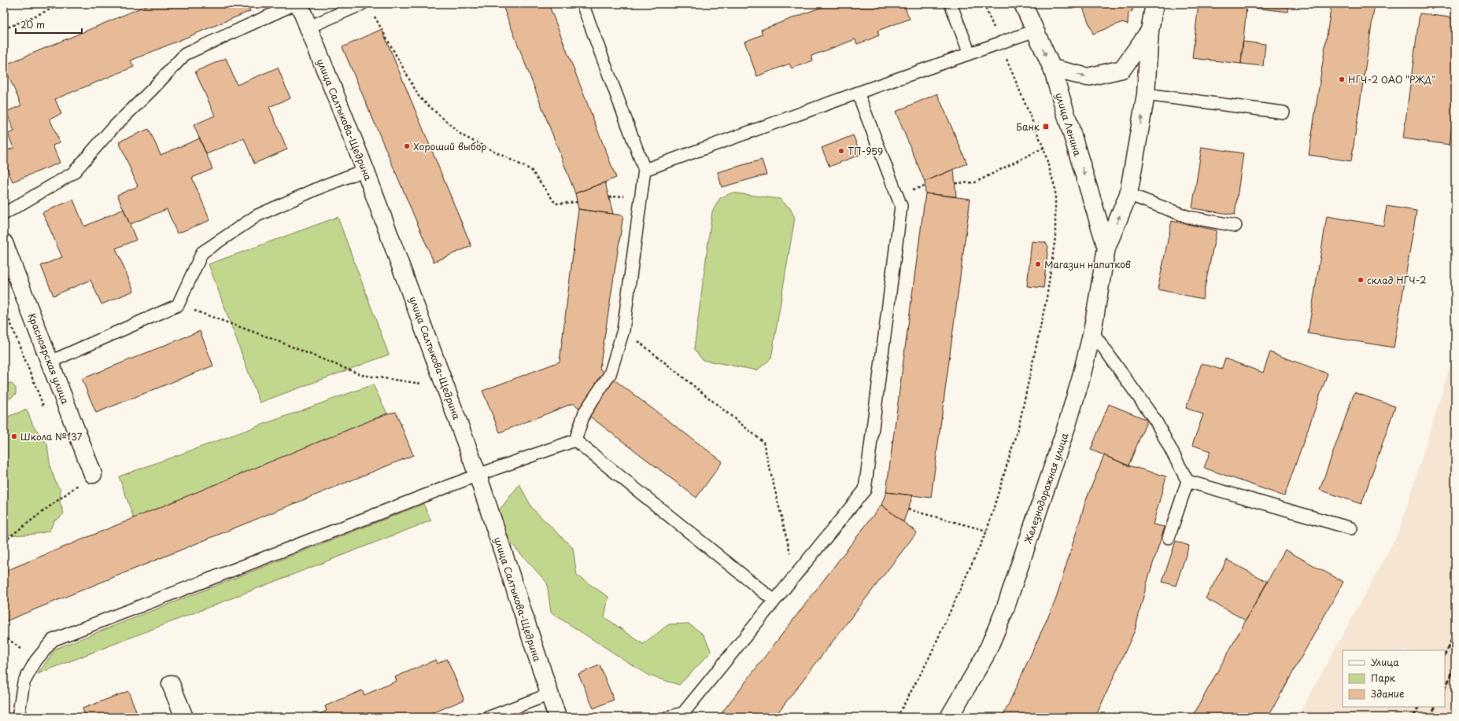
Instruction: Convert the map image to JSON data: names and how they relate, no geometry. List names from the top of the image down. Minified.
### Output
{"streets":{"street":["улица Салтыкова-Щедрина","улица Ленина","Красноярская улица","Железнодорожная улица"]},"crossings":[["улица Ленина","Железнодорожная улица"]],"one_way":["улица Ленина"],"places":{"other":["НГЧ-2 ОАО \"РЖД\"","Хороший выбор","ТП-959","Магазин напитков","склад НГЧ-2","Школа №137"],"transit":["Банк"]},"legend":["Улица","Парк","Здание"],"scale_bar":"20 m"}
